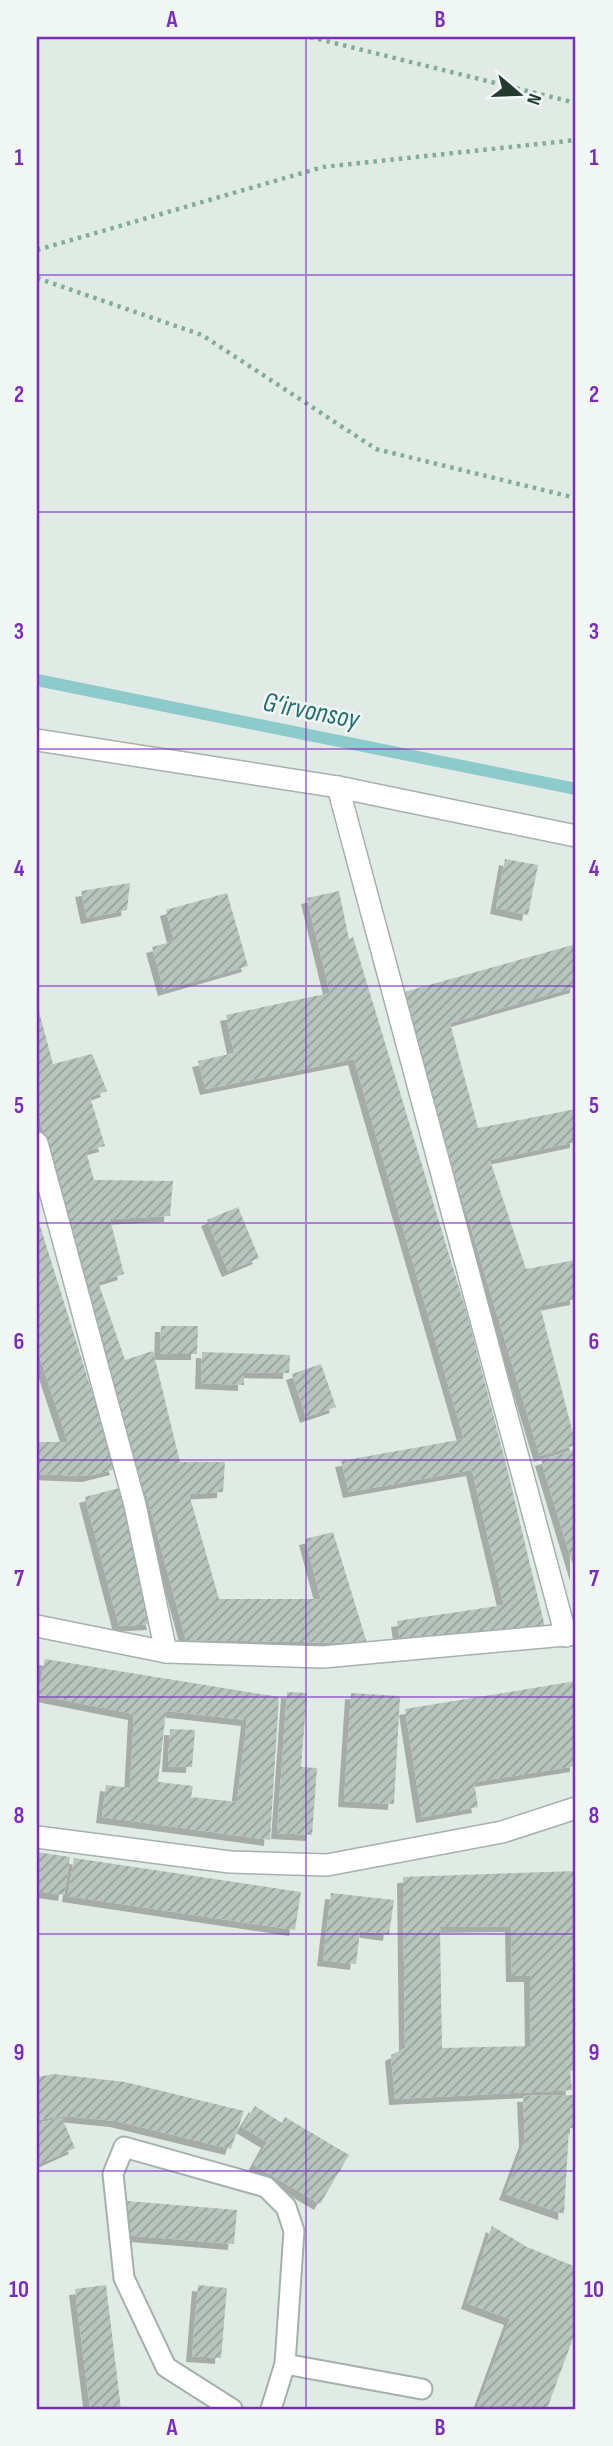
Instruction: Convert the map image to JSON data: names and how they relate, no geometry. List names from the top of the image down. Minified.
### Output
{"water":["G‘irvonsoy"],"north":"right","grid":{"columns":["A","B"],"rows":["1","2","3","4","5","6","7","8","9","10"]}}
